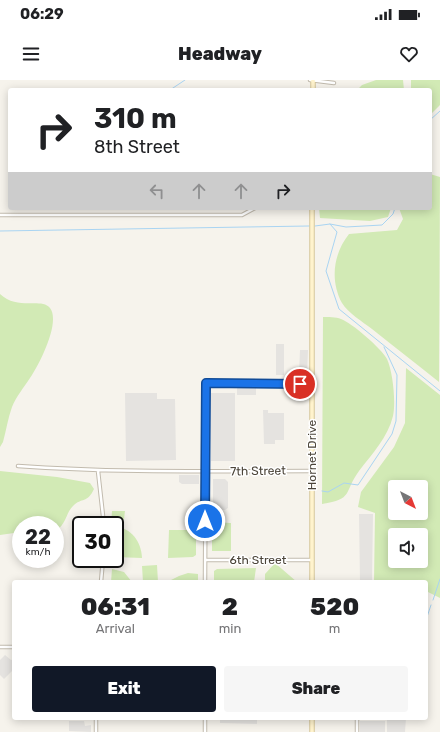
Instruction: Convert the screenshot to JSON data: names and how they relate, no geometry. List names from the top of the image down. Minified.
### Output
{"streets":{"main road":["Hornet Drive"],"street":["7th Street","6th Street"]},"crossings":[["Hornet Drive","7th Street"],["Hornet Drive","6th Street"]],"north":"bottom right","page":{"status":"06:29","header":"Headway","turn":["310 m","8th Street"],"speed":"22 km/h","limit":"30","eta":["06:31","Arrival","2","min","520","m"],"buttons":["Exit","Share"]}}
